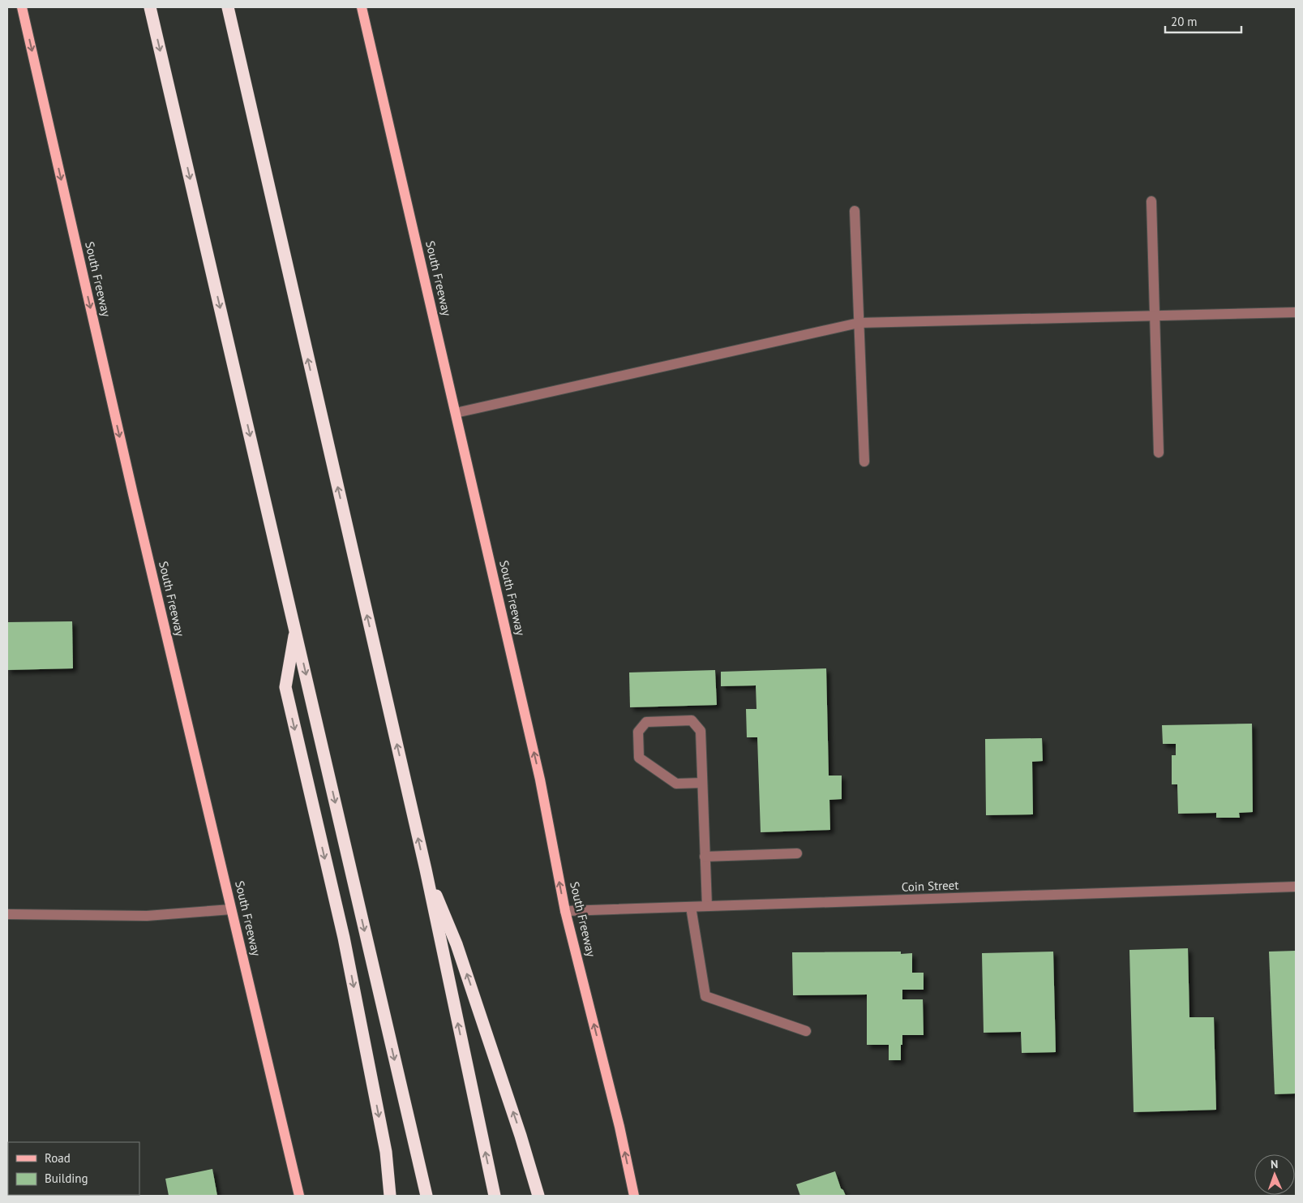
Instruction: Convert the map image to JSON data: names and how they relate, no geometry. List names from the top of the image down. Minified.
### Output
{"streets":{"main road":["South Freeway"],"street":["Coin Street"]},"crossings":[["South Freeway","Coin Street"]],"legend":["Road","Building"],"scale_bar":"20 m","north":"top"}
